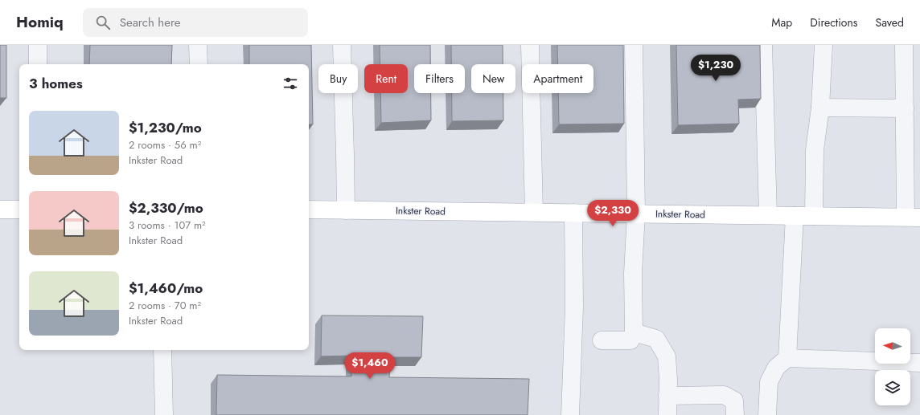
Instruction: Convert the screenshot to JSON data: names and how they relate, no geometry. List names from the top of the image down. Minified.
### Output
{"streets":{"main road":["Inkster Road"]},"north":"left","page":{"header":"Homiq","search":"Search here","nav":["Map","Directions","Saved"],"price":["$1,230","$2,330","$1,460"],"chip":["Buy","Rent","Filters","New","Apartment"],"heading":"3 homes","list":[{"name":"$1,230/mo","note":"2 rooms · 56 m² · Inkster Road"},{"name":"$2,330/mo","note":"3 rooms · 107 m² · Inkster Road"},{"name":"$1,460/mo","note":"2 rooms · 70 m² · Inkster Road"}]}}
